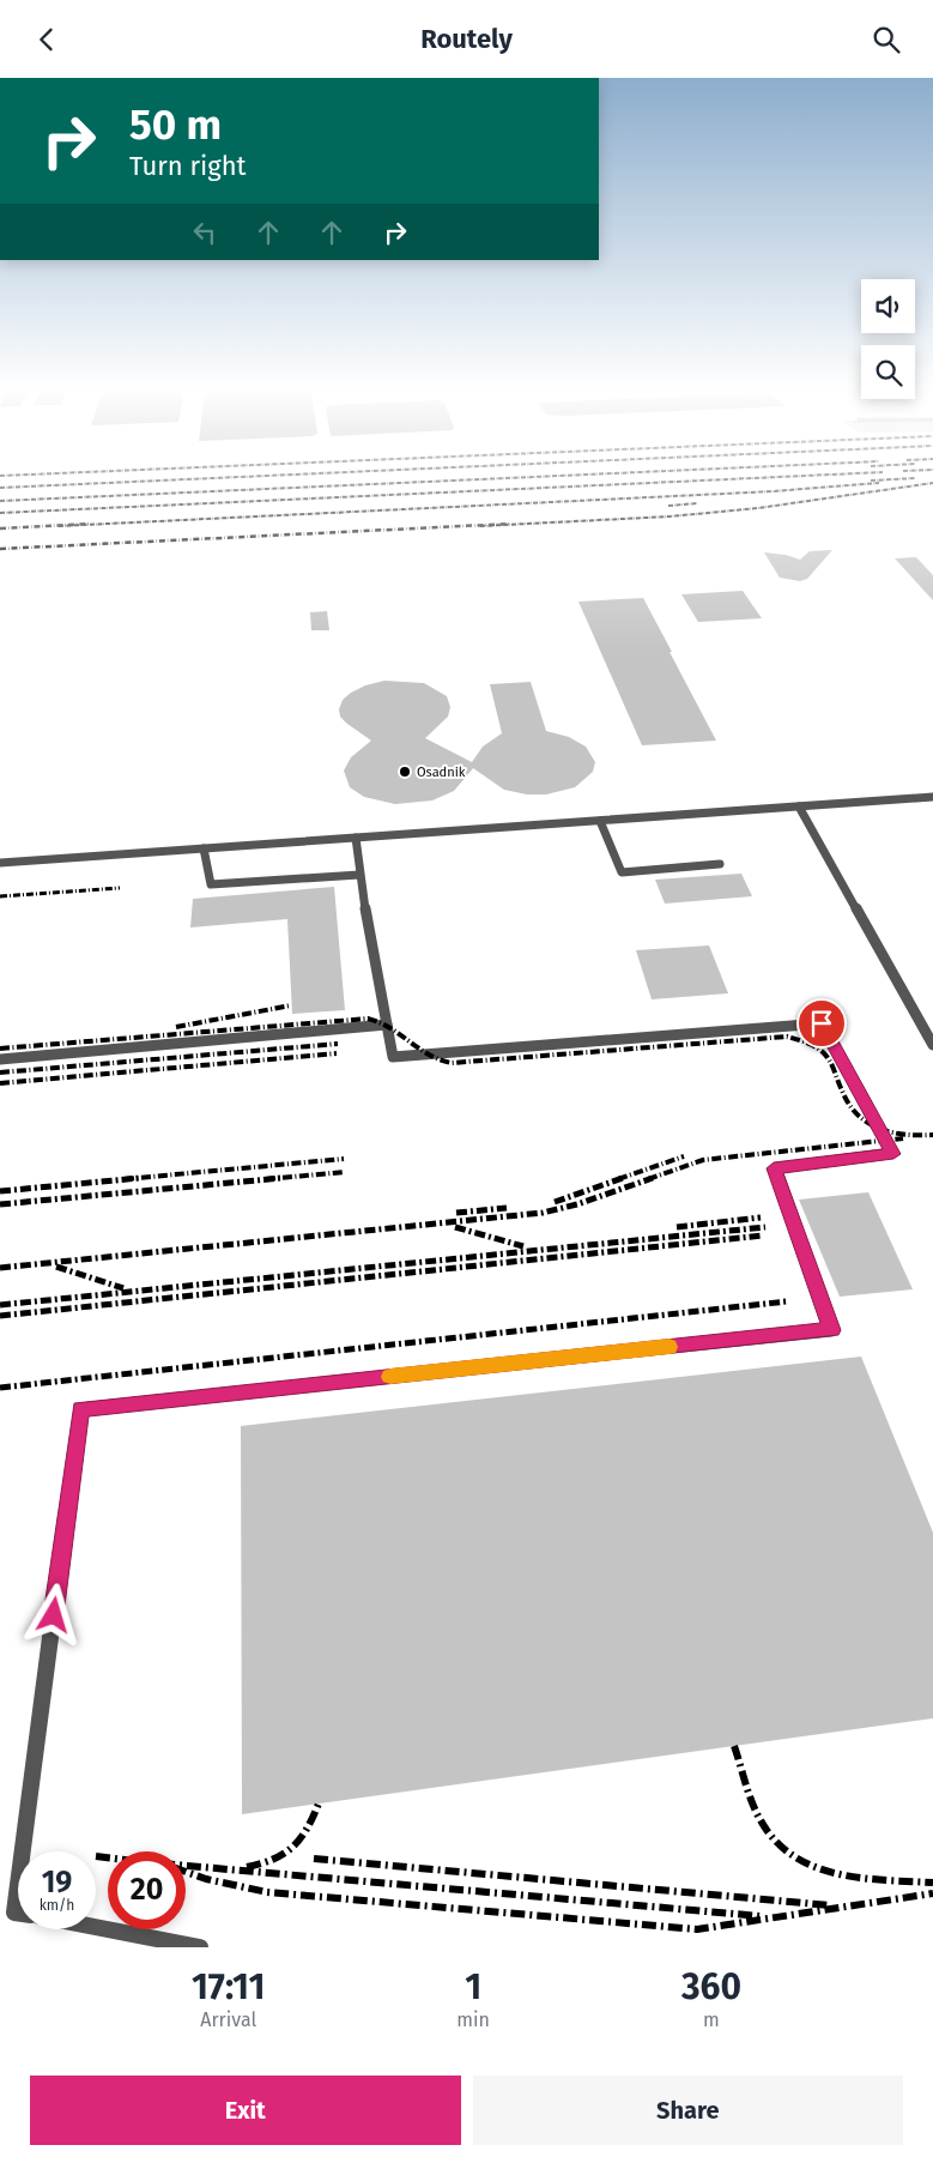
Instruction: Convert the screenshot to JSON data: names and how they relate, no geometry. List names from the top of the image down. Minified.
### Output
{"places":["Osadnik"],"page":{"header":"Routely","turn":["50 m","Turn right"],"speed":"19 km/h","limit":"20","eta":["17:11","Arrival","1","min","360","m"],"buttons":["Exit","Share"]}}
